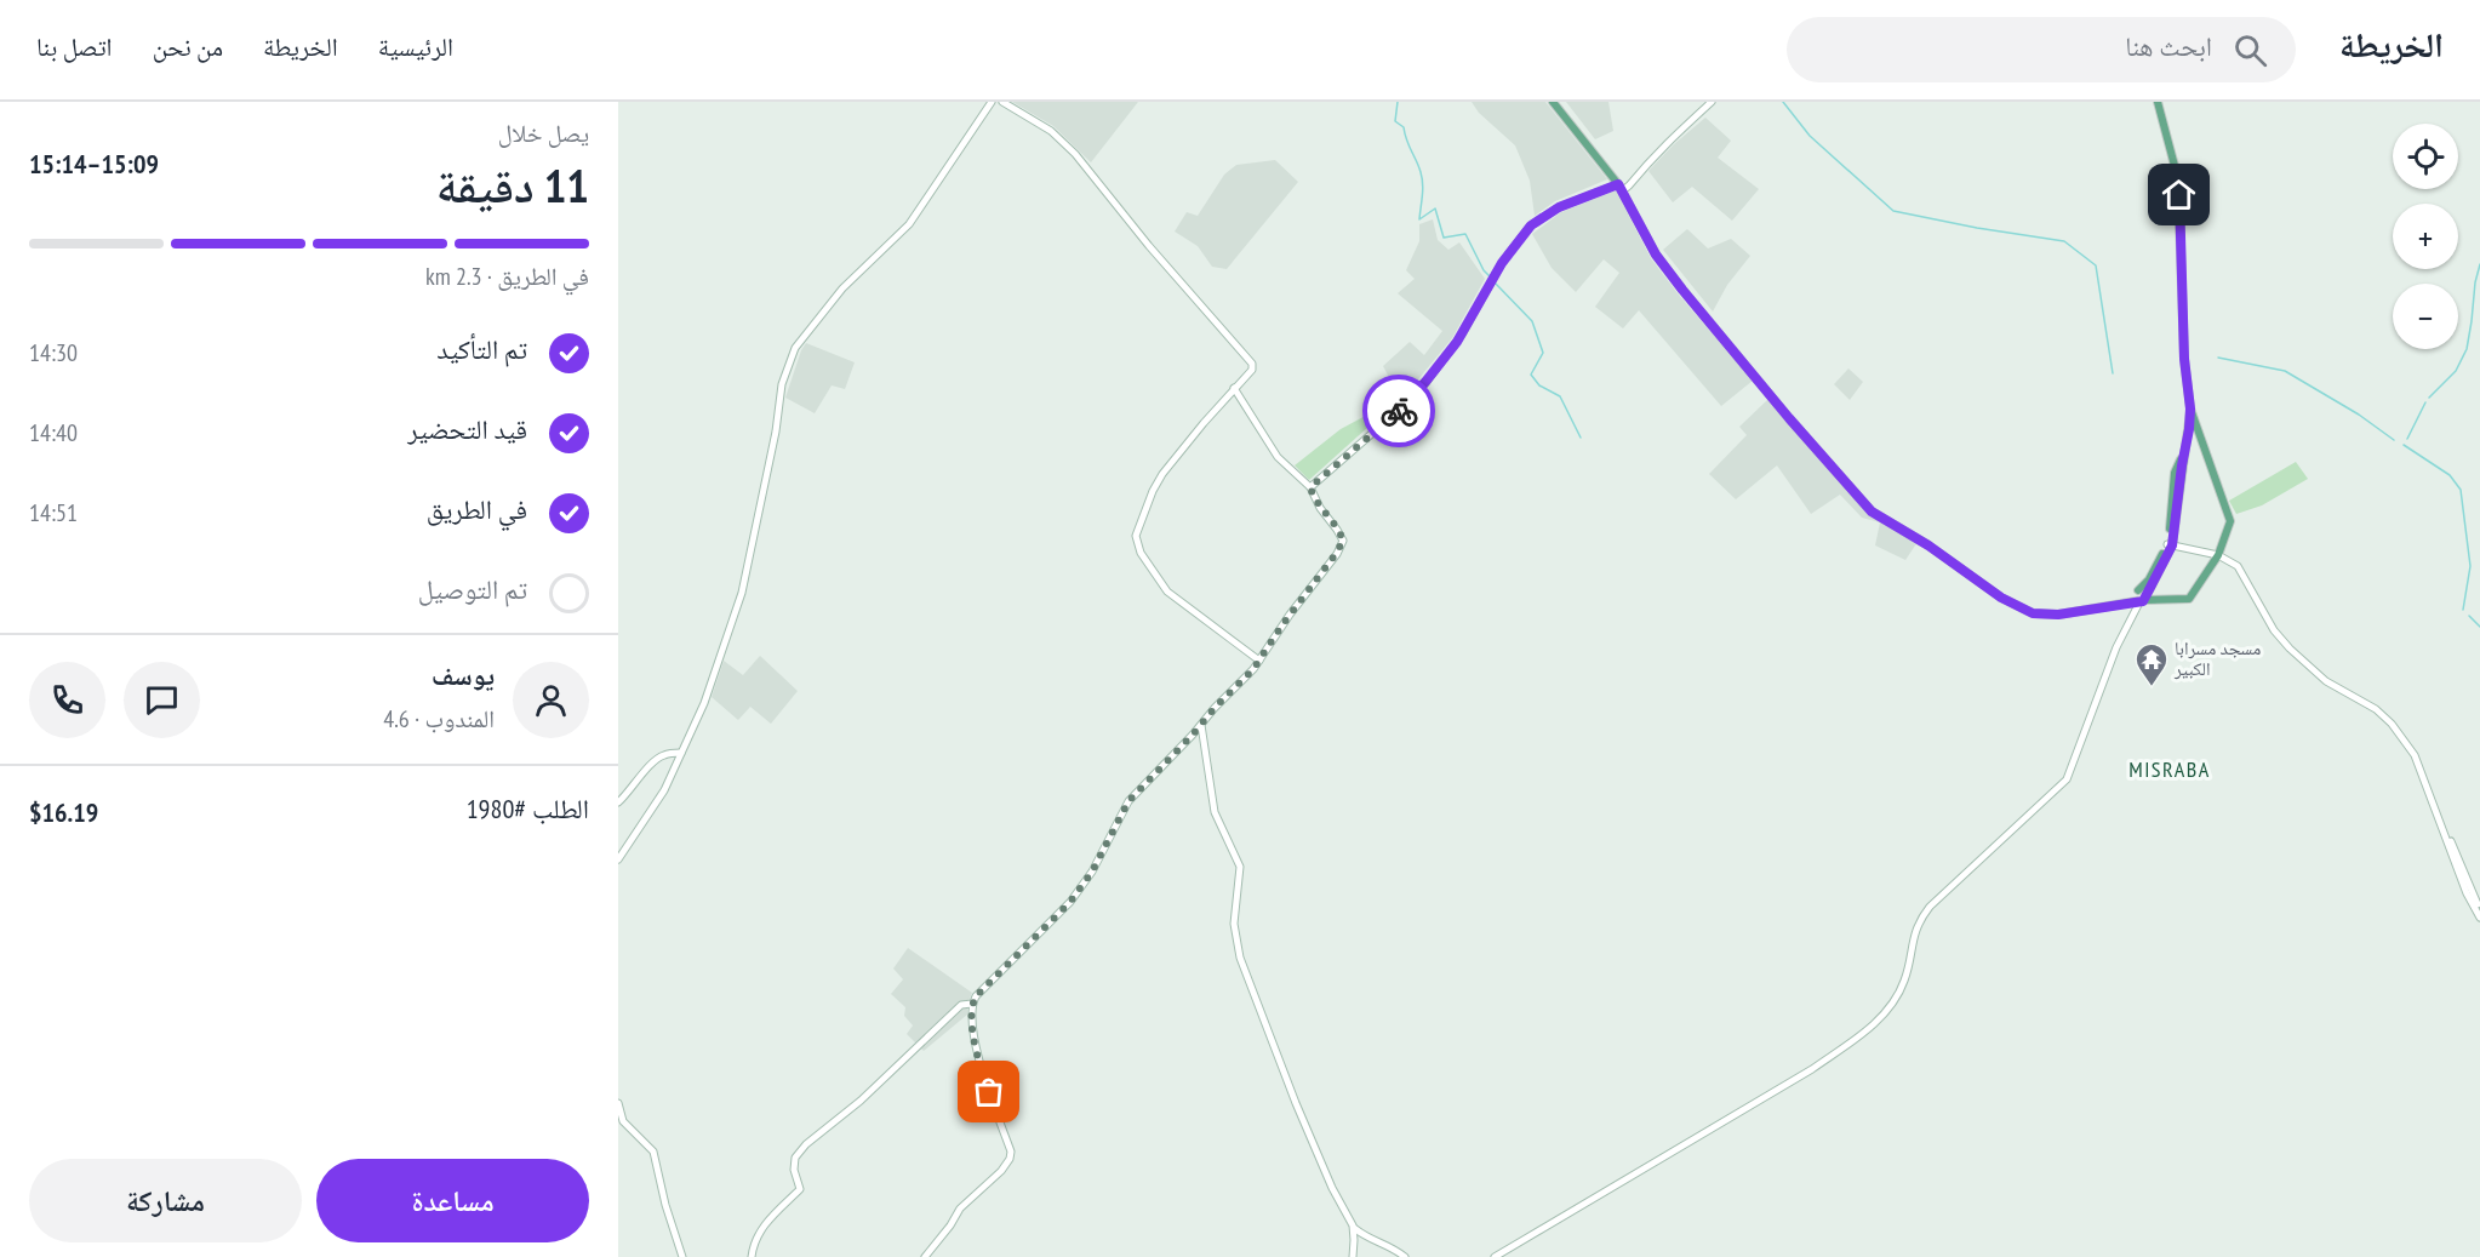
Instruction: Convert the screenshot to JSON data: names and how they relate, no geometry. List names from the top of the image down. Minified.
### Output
{"districts":["MISRABA"],"places":{"temple":["مسجد مسرابا الكبير"]},"page":{"header":"الخريطة","search":"ابحث هنا","nav":["الرئيسية","الخريطة","من نحن","اتصل بنا"],"heading":["11 دقيقة","يصل خلال","15:09–15:14"],"panel":["يوسف","المندوب · 4.6","الطلب #1980","$16.19"],"map_buttons":["+","−"],"bar":"في الطريق · 2.3 km","list":[["تم التأكيد","14:30"],["قيد التحضير","14:40"],["في الطريق","14:51"],"تم التوصيل"],"buttons":["مساعدة","مشاركة"]}}
